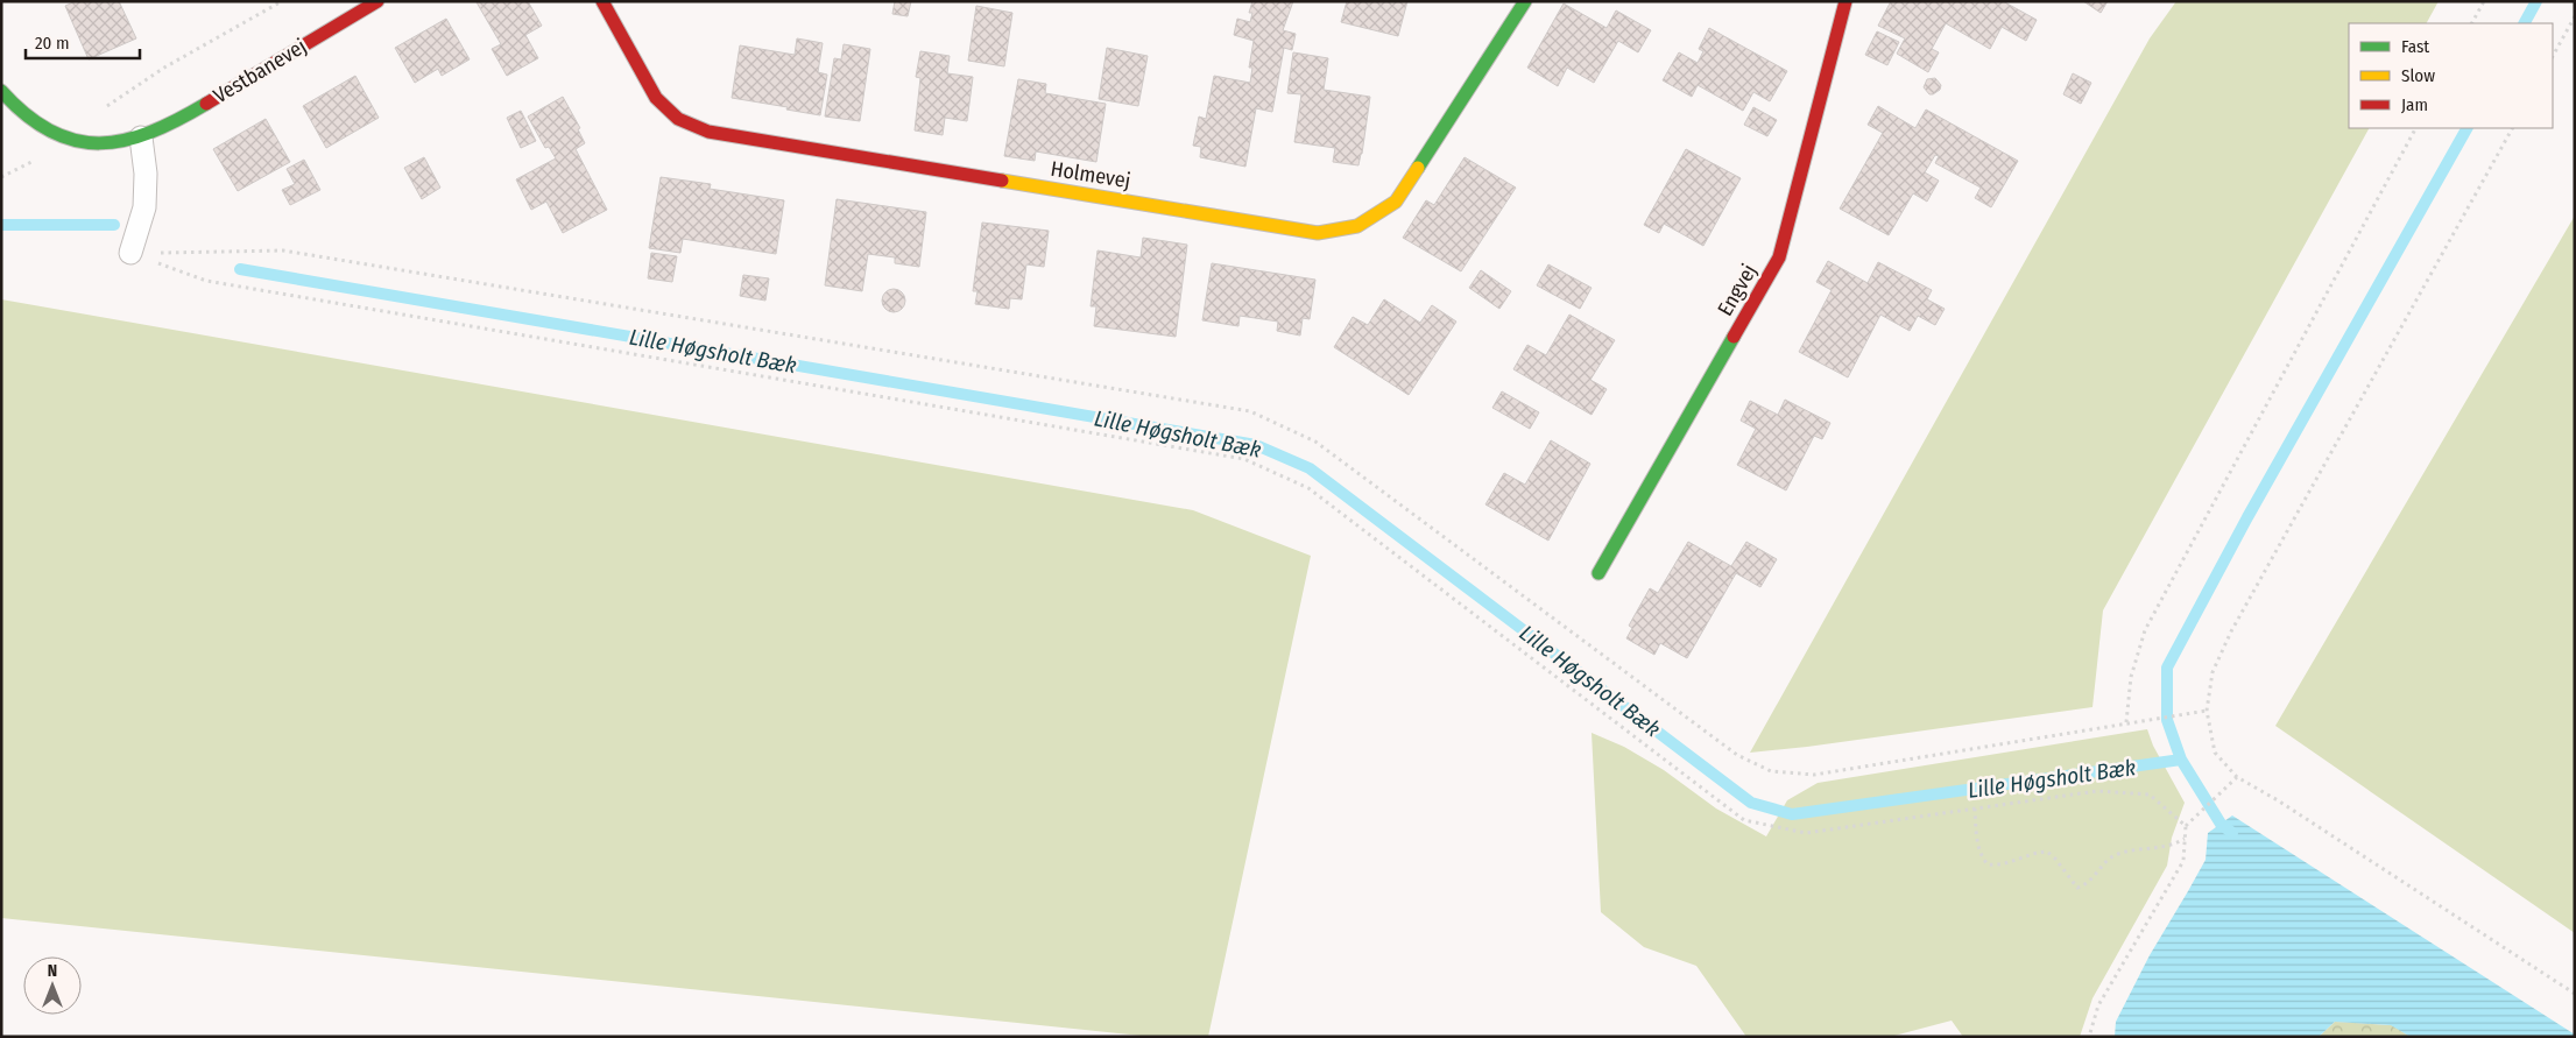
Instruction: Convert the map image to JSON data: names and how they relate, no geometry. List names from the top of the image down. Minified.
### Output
{"streets":{"street":["Vestbanevej","Holmevej","Engvej"]},"water":["Lille Høgsholt Bæk"],"legend":["Fast","Slow","Jam"],"scale_bar":"20 m","north":"top"}
